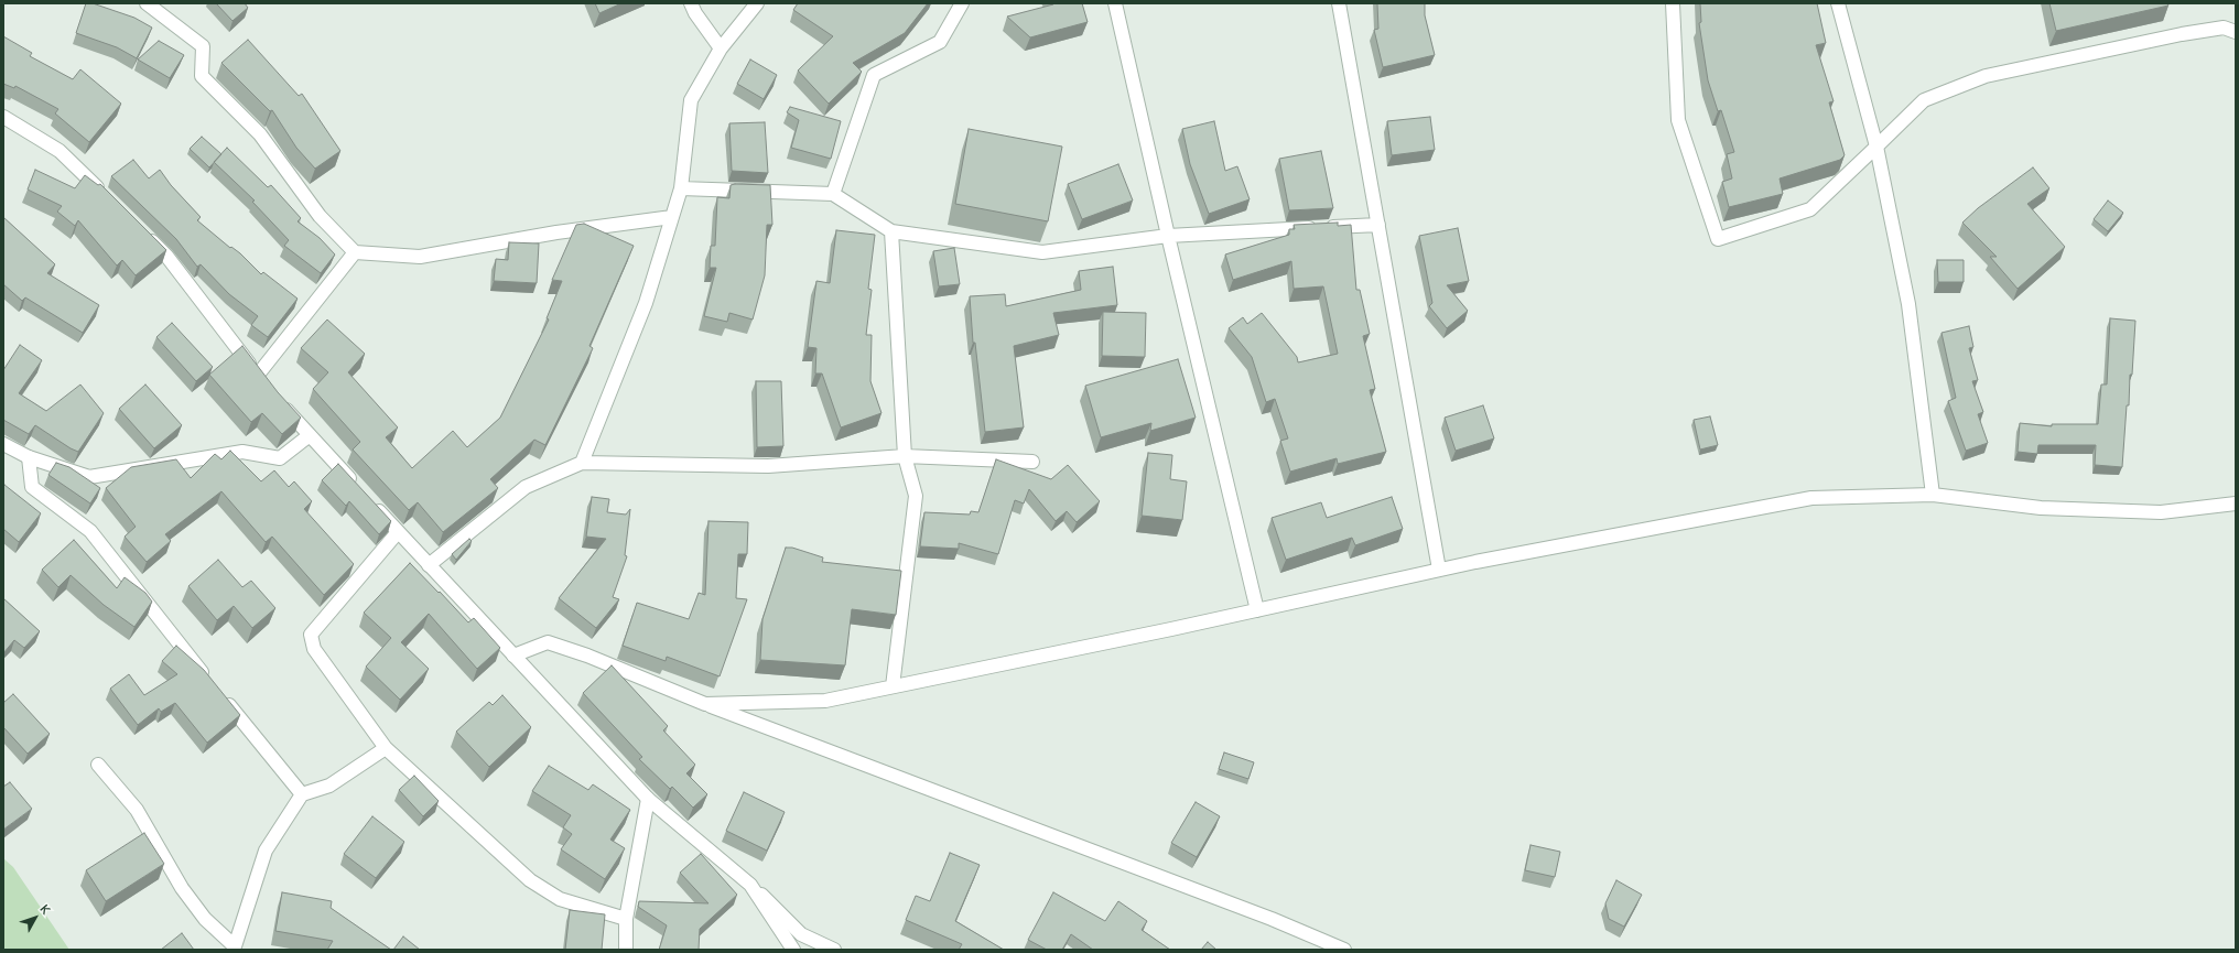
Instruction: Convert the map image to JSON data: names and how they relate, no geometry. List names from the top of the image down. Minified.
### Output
{"north":"top right"}
